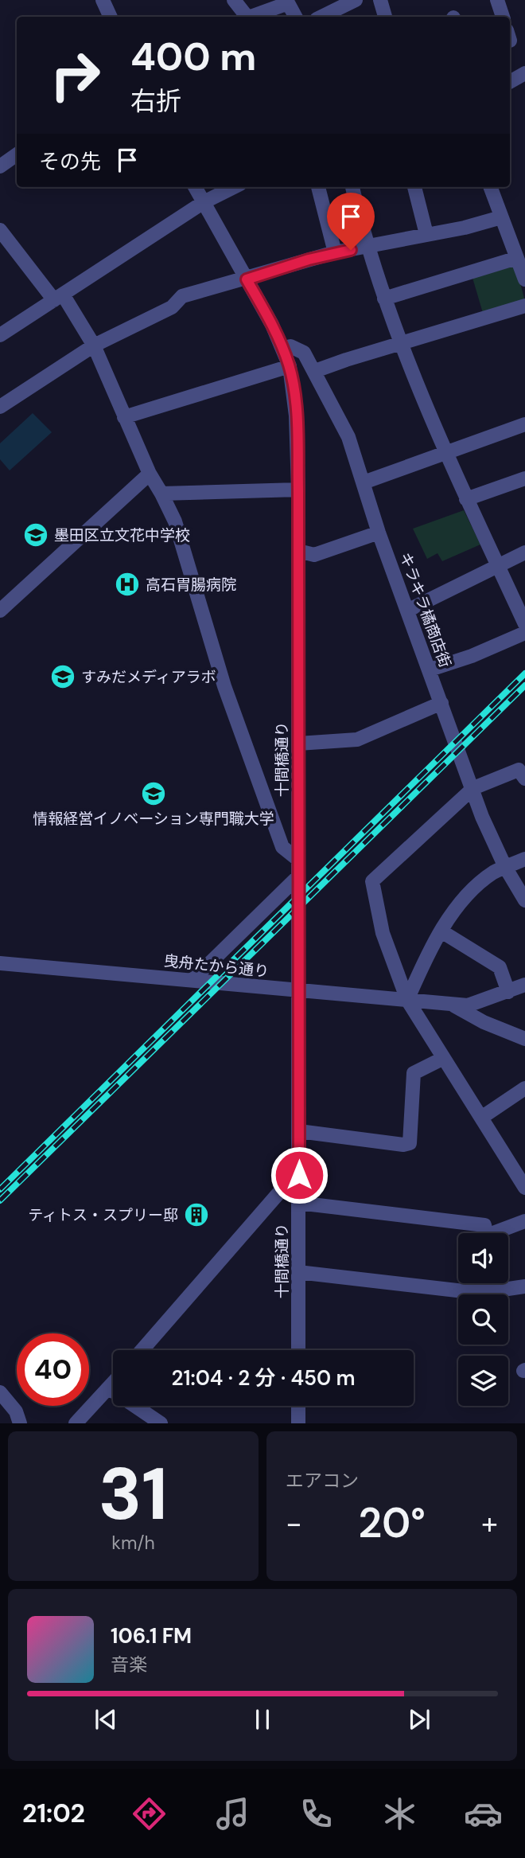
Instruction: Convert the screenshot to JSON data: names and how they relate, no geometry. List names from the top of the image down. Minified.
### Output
{"streets":{"street":["キラキラ橘商店街","十間橋通り","曳舟たから通り"]},"crossings":[["キラキラ橘商店街","十間橋通り"],["十間橋通り","曳舟たから通り"]],"places":{"school or university":["墨田区立文花中学校","すみだメディアラボ","情報経営イノベーション専門職大学"],"hospital":["高石胃腸病院"],"building":["ティトス・スプリー邸"]},"page":{"turn":["400 m","右折"],"then":"その先","limit":"40","trip":"21:04 · 2 分 · 450 m","tile":[["31","km/h"],"エアコン"],"heat":["−","20°","+"],"song":["106.1 FM","音楽"],"tabs":"21:02"}}
